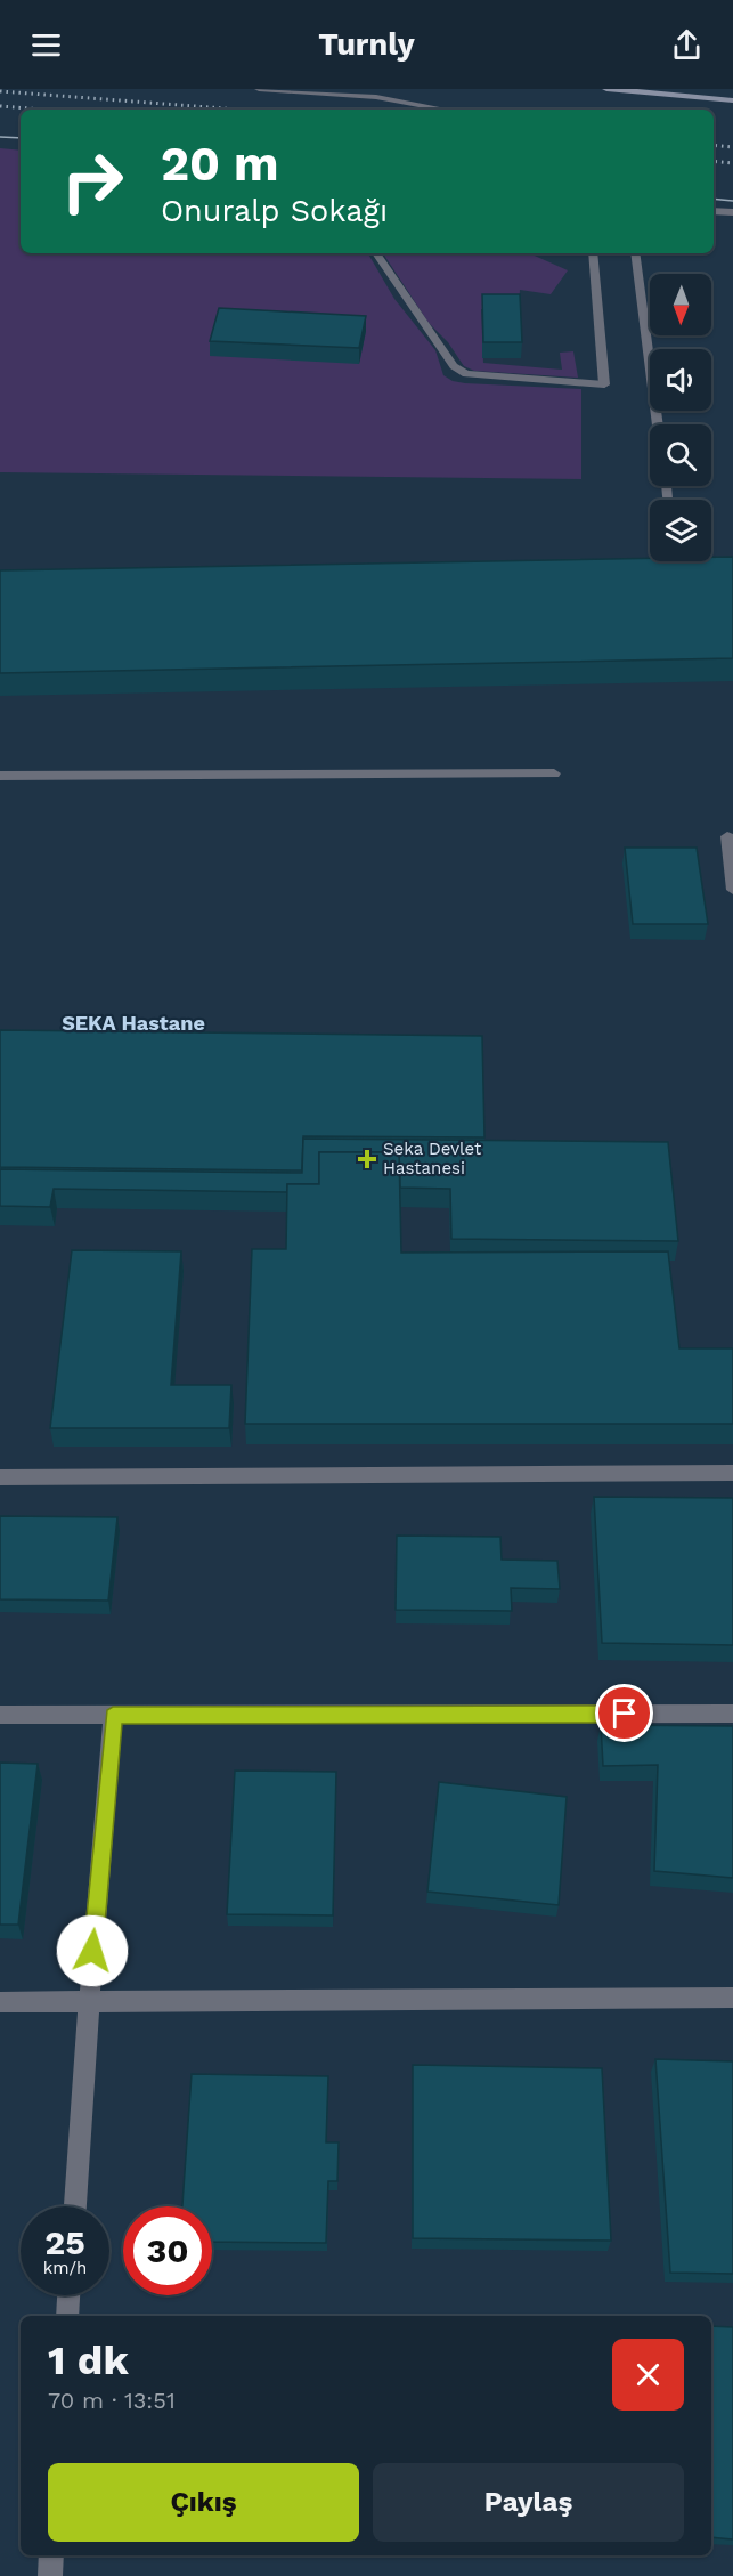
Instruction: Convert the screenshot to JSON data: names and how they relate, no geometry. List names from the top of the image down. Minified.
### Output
{"districts":["SEKA Hastane"],"places":{"health":["Seka Devlet Hastanesi"]},"north":"bottom","page":{"header":"Turnly","turn":["20 m","Onuralp Sokağı"],"speed":"25 km/h","limit":"30","heading":["1 dk","70 m · 13:51"],"buttons":["Çıkış","Paylaş"]}}
